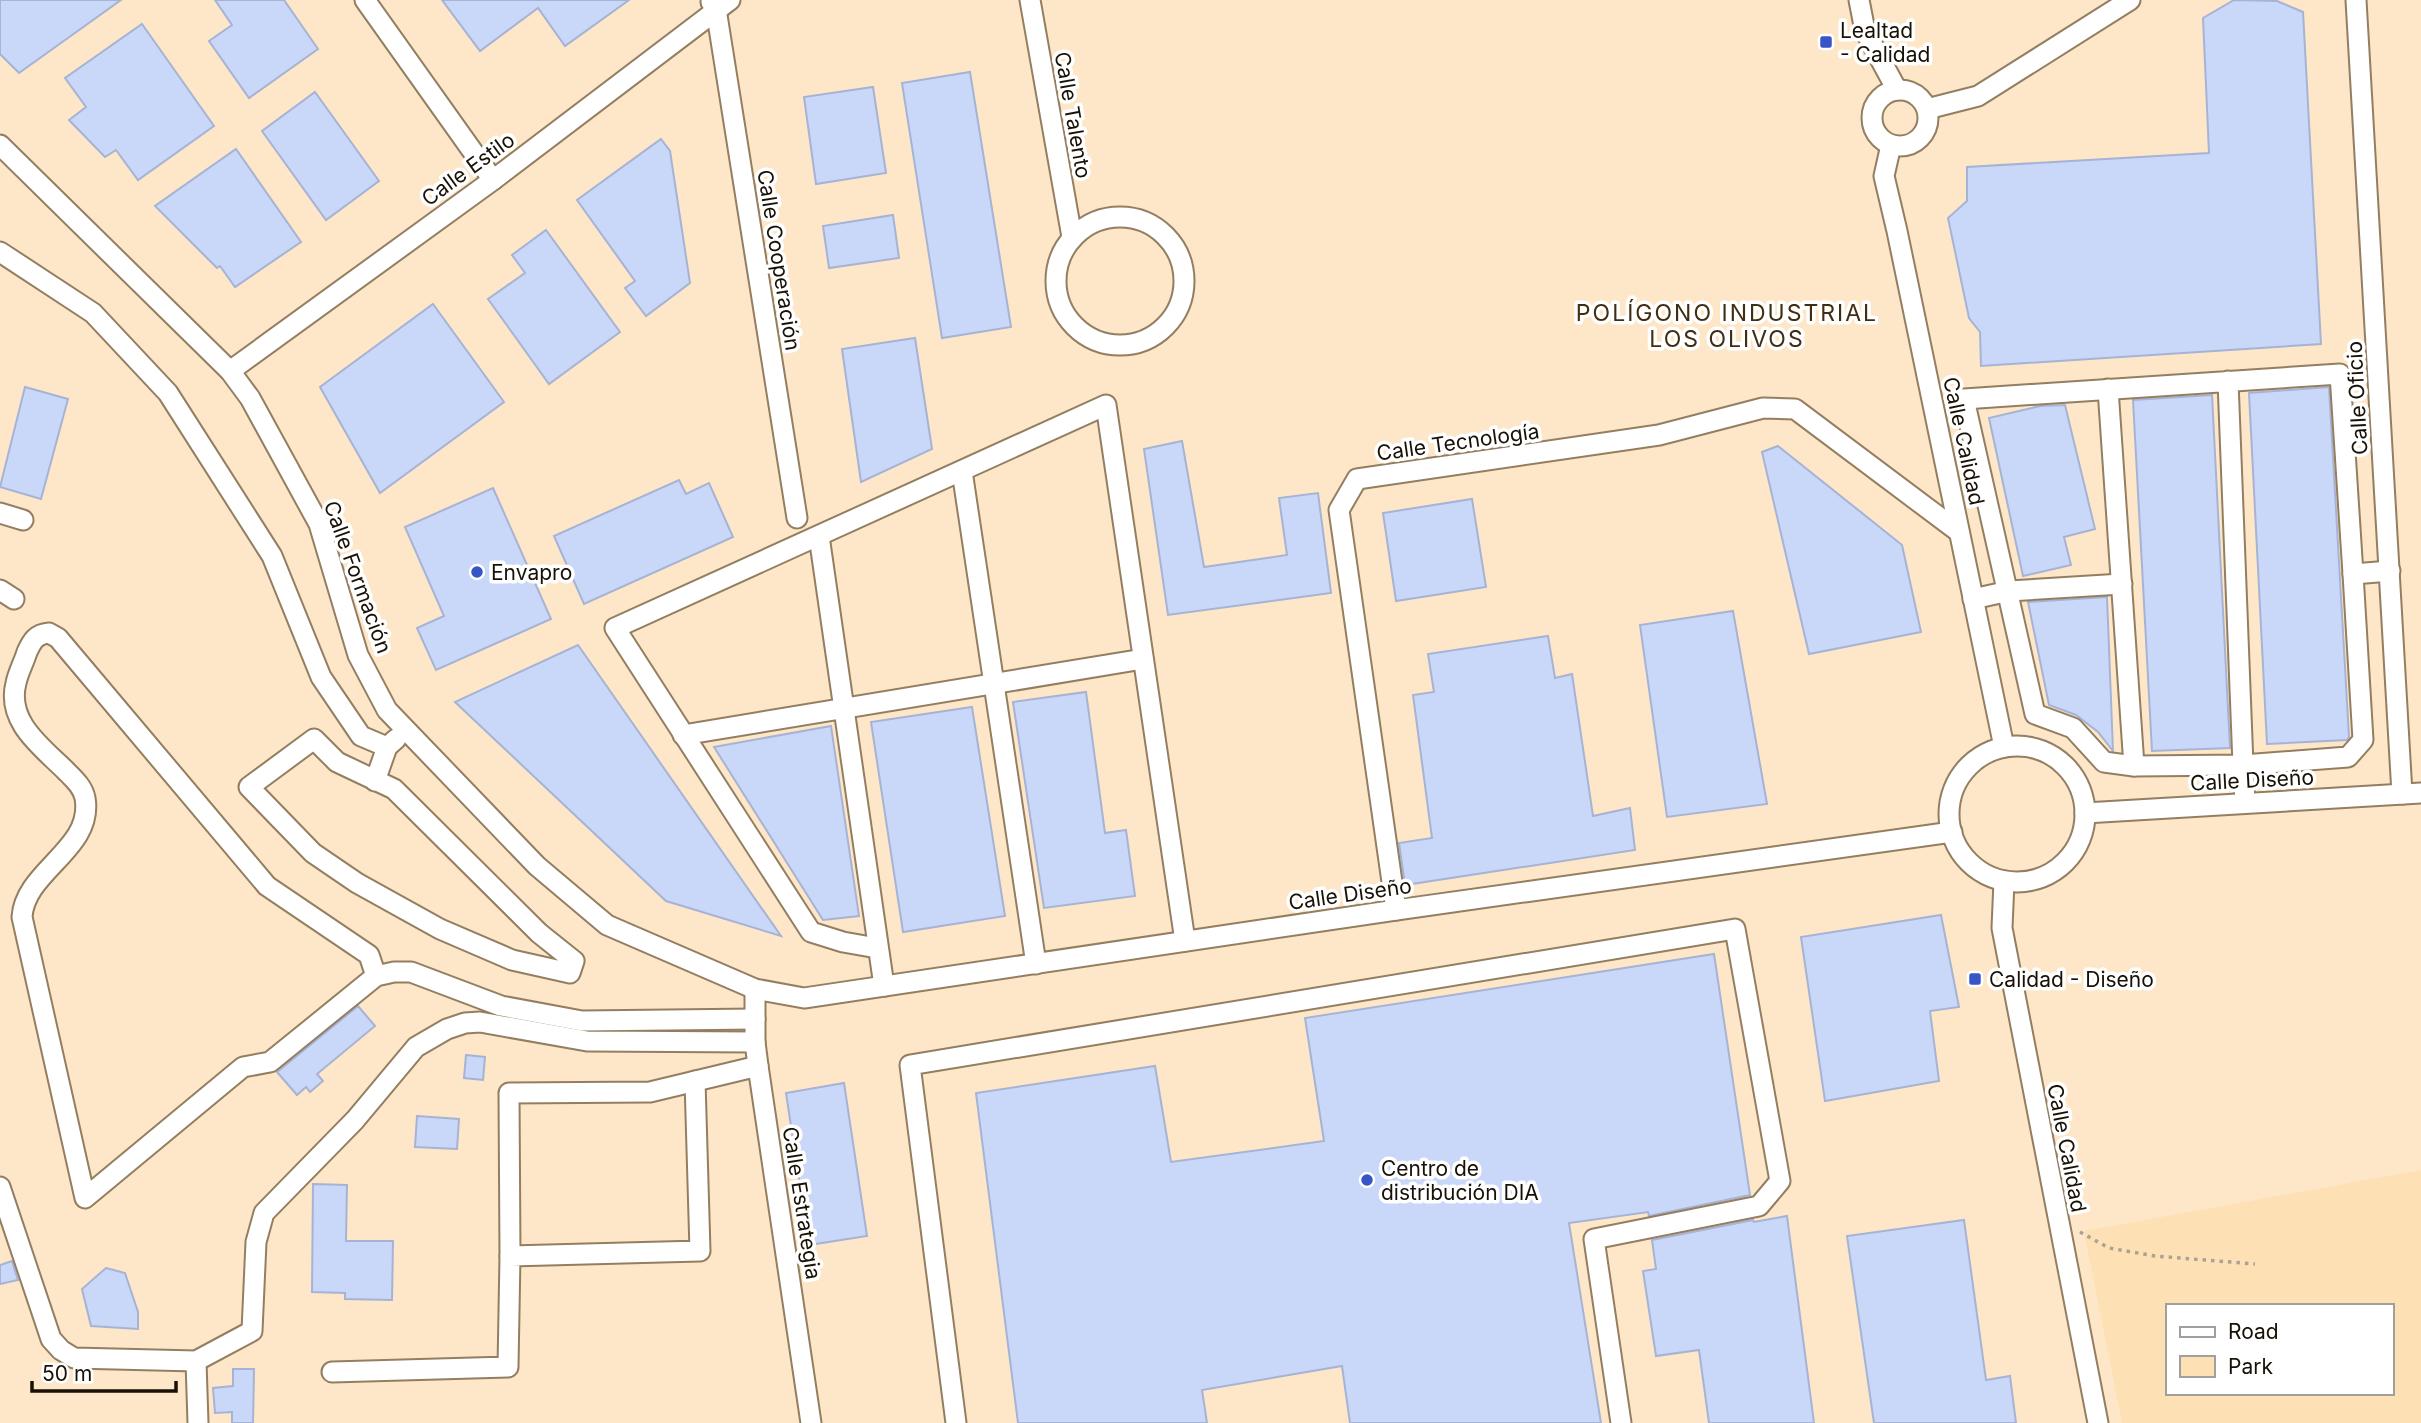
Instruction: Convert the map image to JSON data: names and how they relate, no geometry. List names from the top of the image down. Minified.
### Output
{"streets":{"street":["Calle Talento","Calle Estilo","Calle Cooperación","Calle Oficio","Calle Calidad","Calle Tecnología","Calle Formación","Calle Diseño","Calle Estrategia"]},"crossings":[["Calle Estilo","Calle Cooperación"],["Calle Estilo","Calle Formación"],["Calle Oficio","Calle Diseño"],["Calle Calidad","Calle Tecnología"],["Calle Calidad","Calle Diseño"],["Calle Tecnología","Calle Diseño"],["Calle Formación","Calle Diseño"],["Calle Formación","Calle Estrategia"],["Calle Diseño","Calle Estrategia"]],"districts":["POLÍGONO INDUSTRIAL LOS OLIVOS"],"places":{"transit":["Lealtad - Calidad","Calidad - Diseño"],"other":["Envapro","Centro de distribución DIA"]},"legend":["Road","Park"],"scale_bar":"50 m"}
